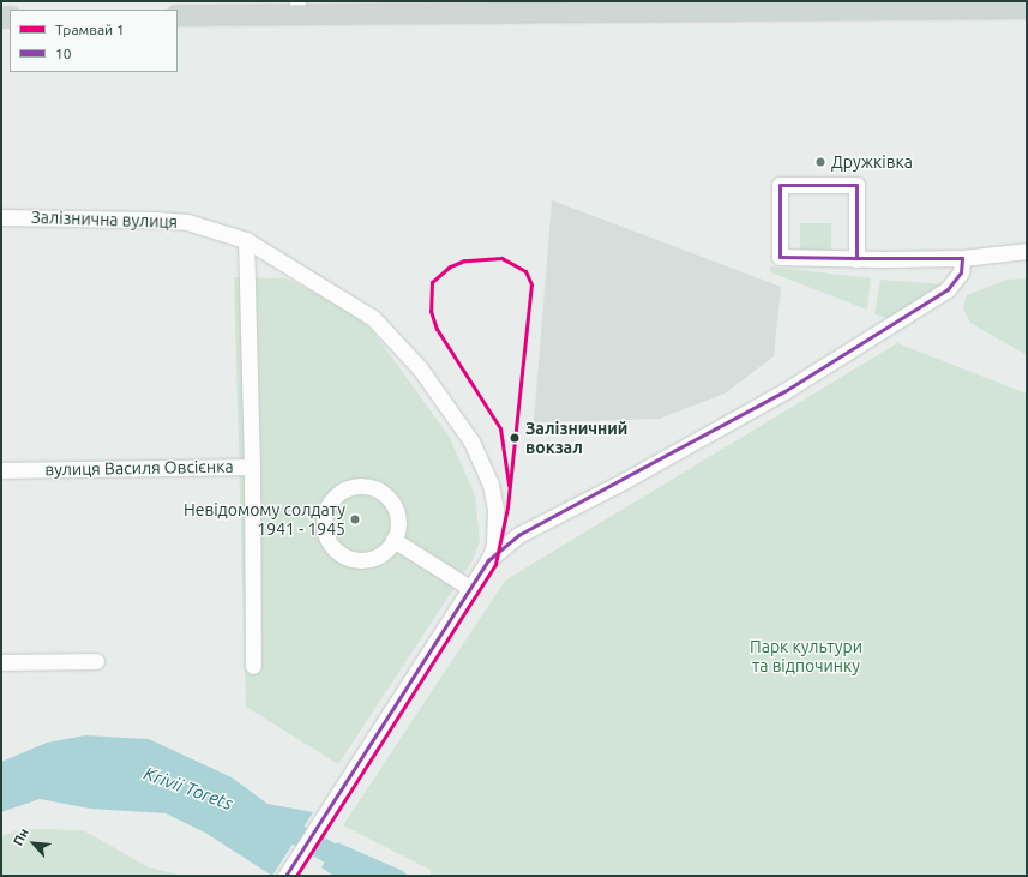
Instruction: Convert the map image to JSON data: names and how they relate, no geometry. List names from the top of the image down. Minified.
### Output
{"streets":{"street":["Залізнична вулиця","вулиця Василя Овсієнка"]},"crossings":[["Залізнична вулиця","вулиця Василя Овсієнка"]],"water":["Krivii Torets"],"parks":["Парк культури та відпочинку"],"places":["Дружківка","Залізничний вокзал","Невідомому солдату 1941 - 1945"],"lines":["transit line 10","tram line 1"],"legend":["Трамвай 1","10"],"north":"top left"}
